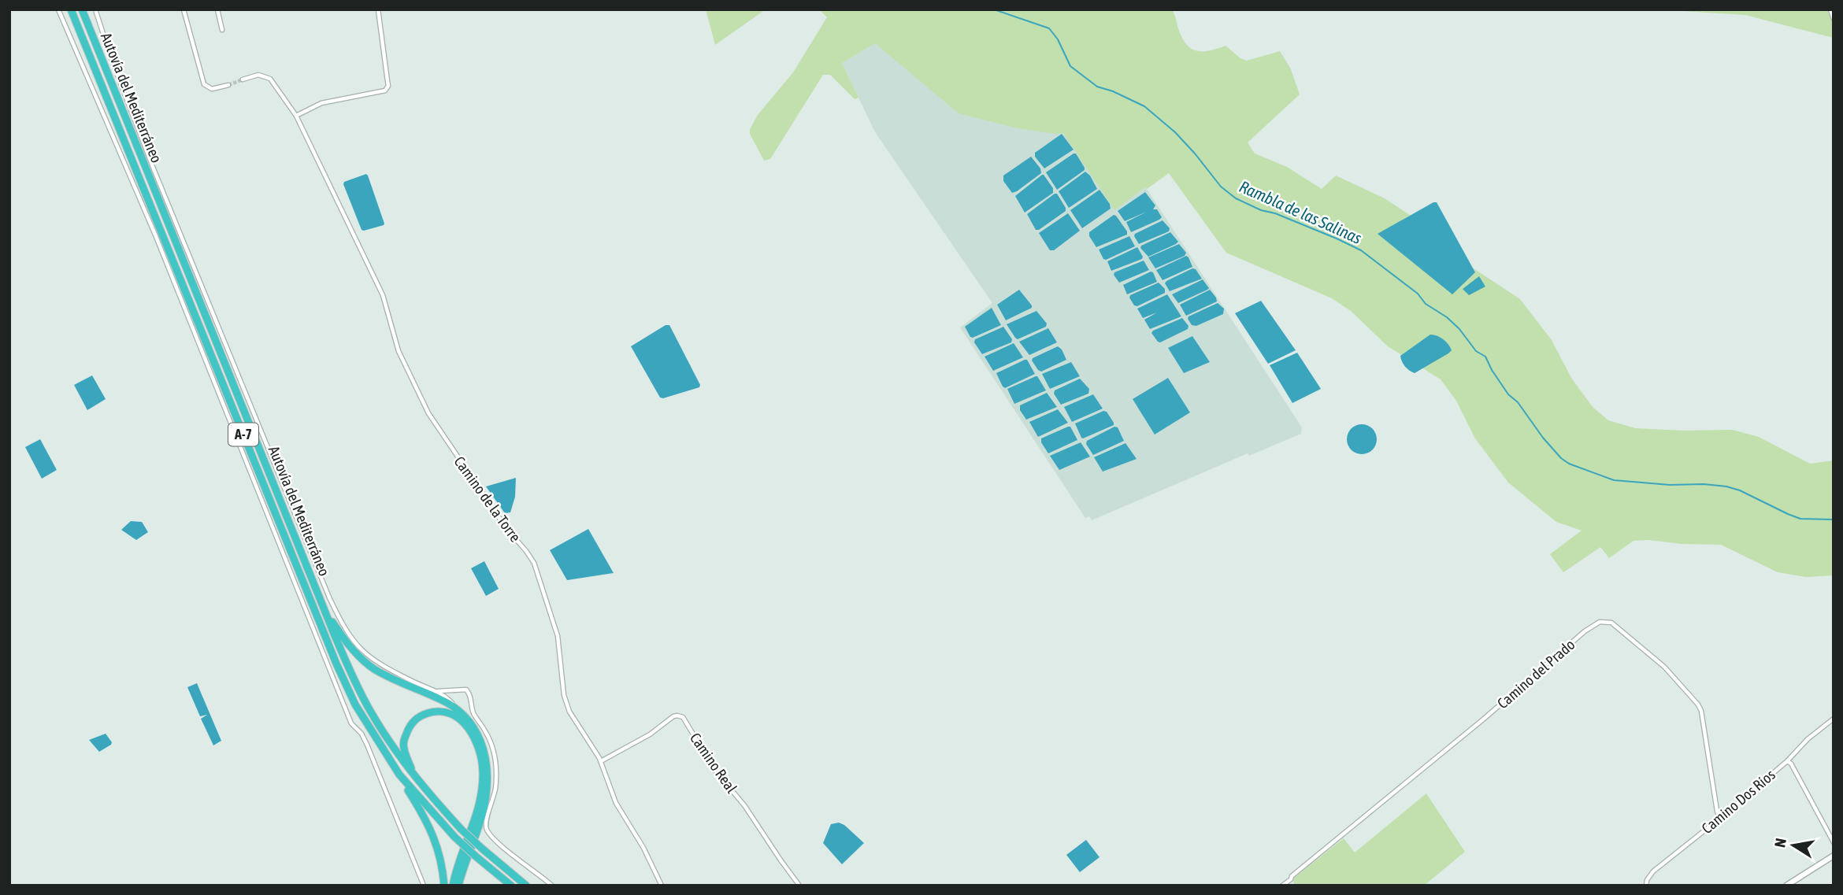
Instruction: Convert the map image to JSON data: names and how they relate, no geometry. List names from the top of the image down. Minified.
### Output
{"streets":{"highway":["Autovía del Mediterráneo","A-7"],"street":["Camino de la Torre","Camino del Prado","Camino Real","Camino Dos Ríos"]},"crossings":[["Camino de la Torre","Camino Real"],["Camino del Prado","Camino Dos Ríos"]],"water":["Rambla de las Salinas"],"north":"left"}
